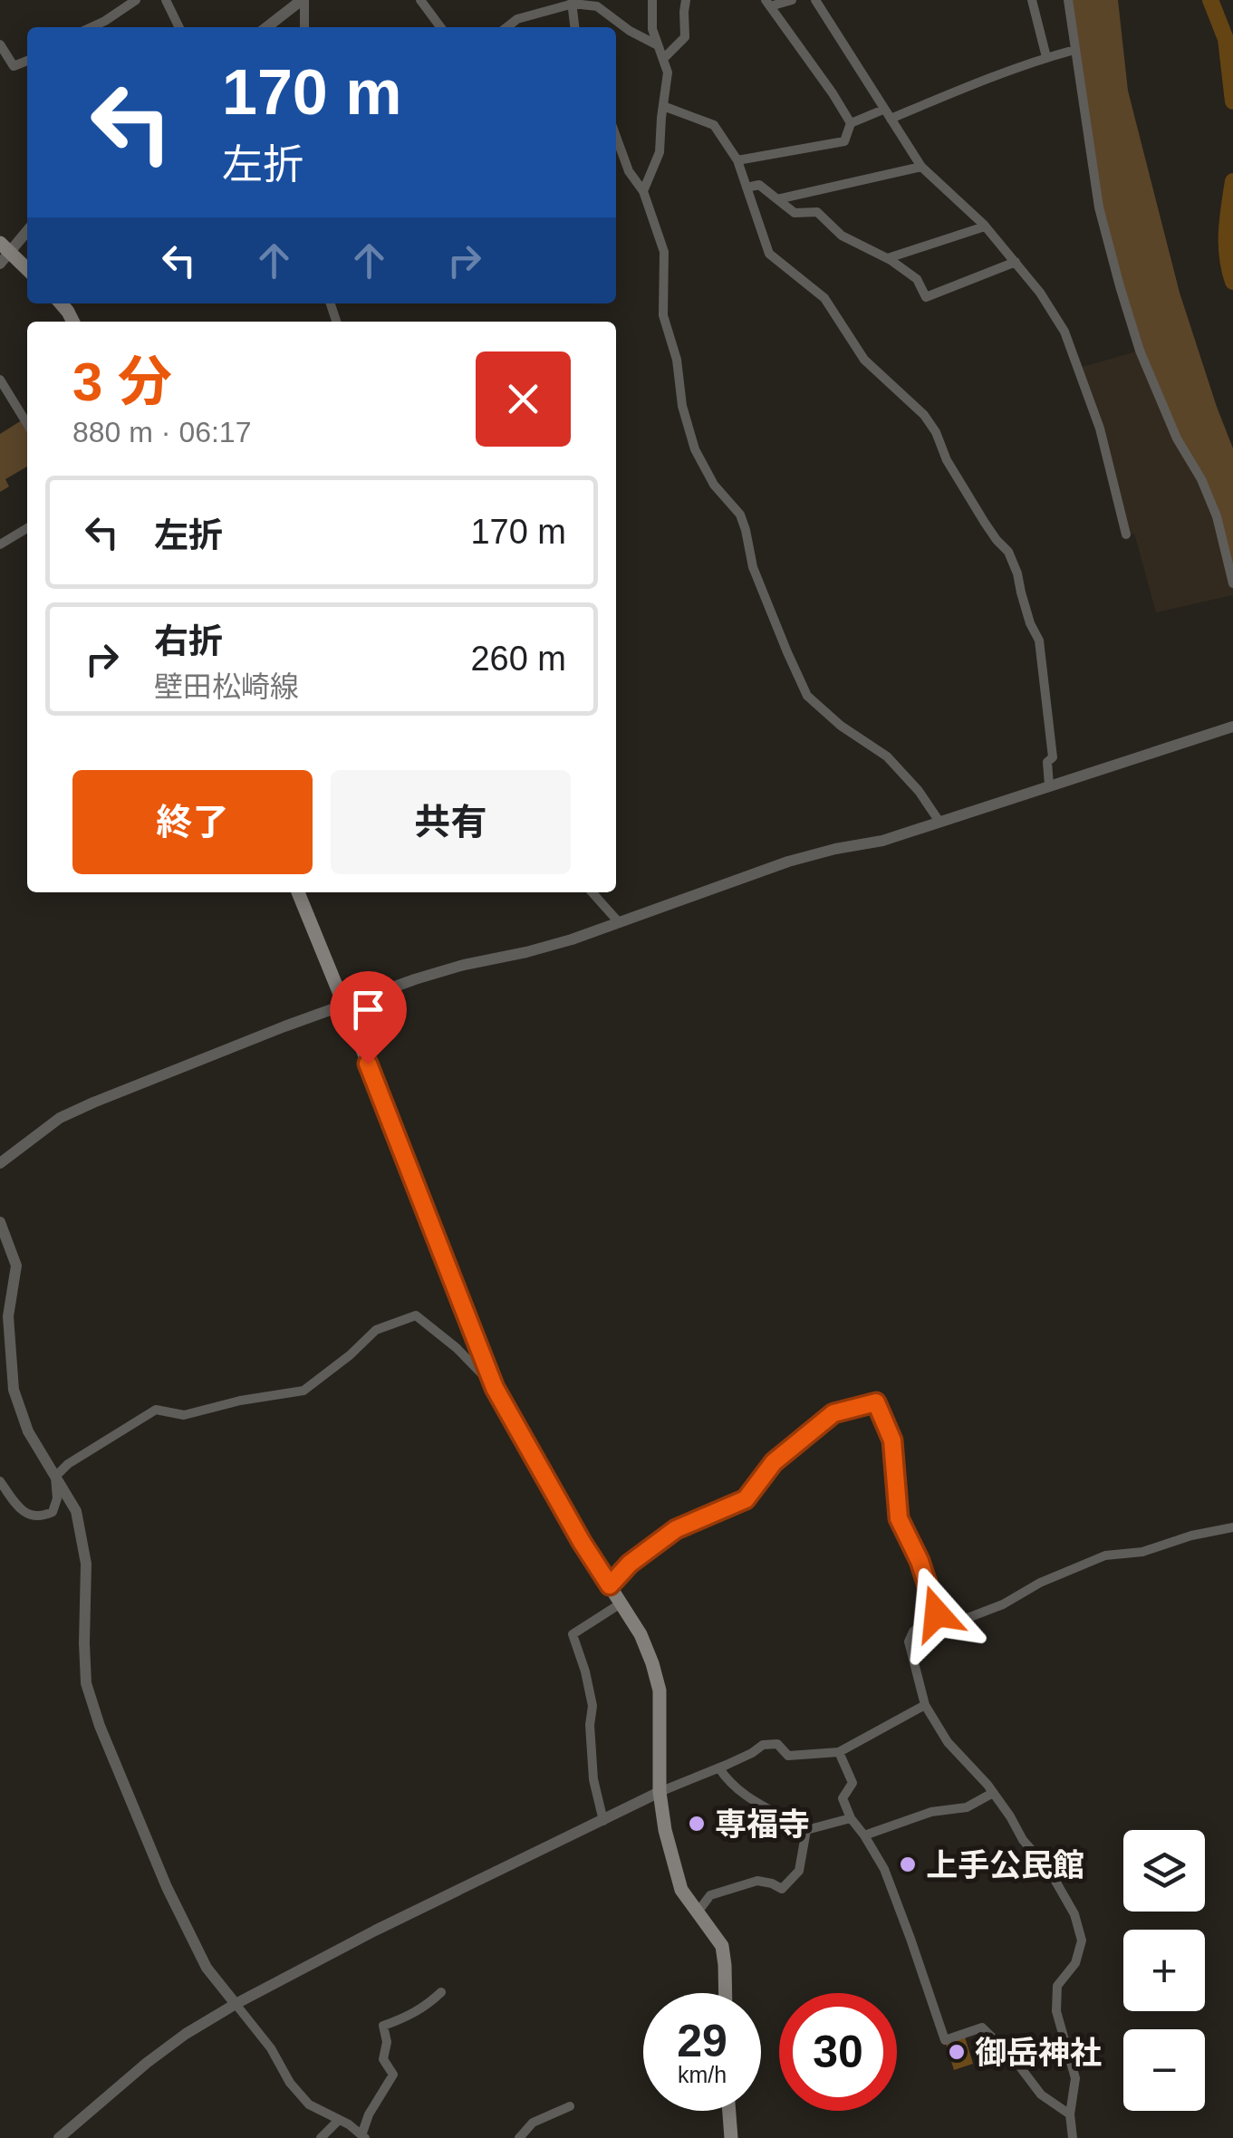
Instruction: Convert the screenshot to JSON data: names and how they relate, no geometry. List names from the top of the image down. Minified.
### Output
{"places":["専福寺","上手公民館","御岳神社"],"page":{"turn":["170 m","左折"],"heading":["3 分","880 m · 06:17"],"list":[{"name":"左折","value":"170 m"},{"name":"右折","note":"壁田松崎線","value":"260 m"}],"buttons":["終了","共有"],"map_buttons":["+","−"],"speed":"29 km/h","limit":"30"}}
